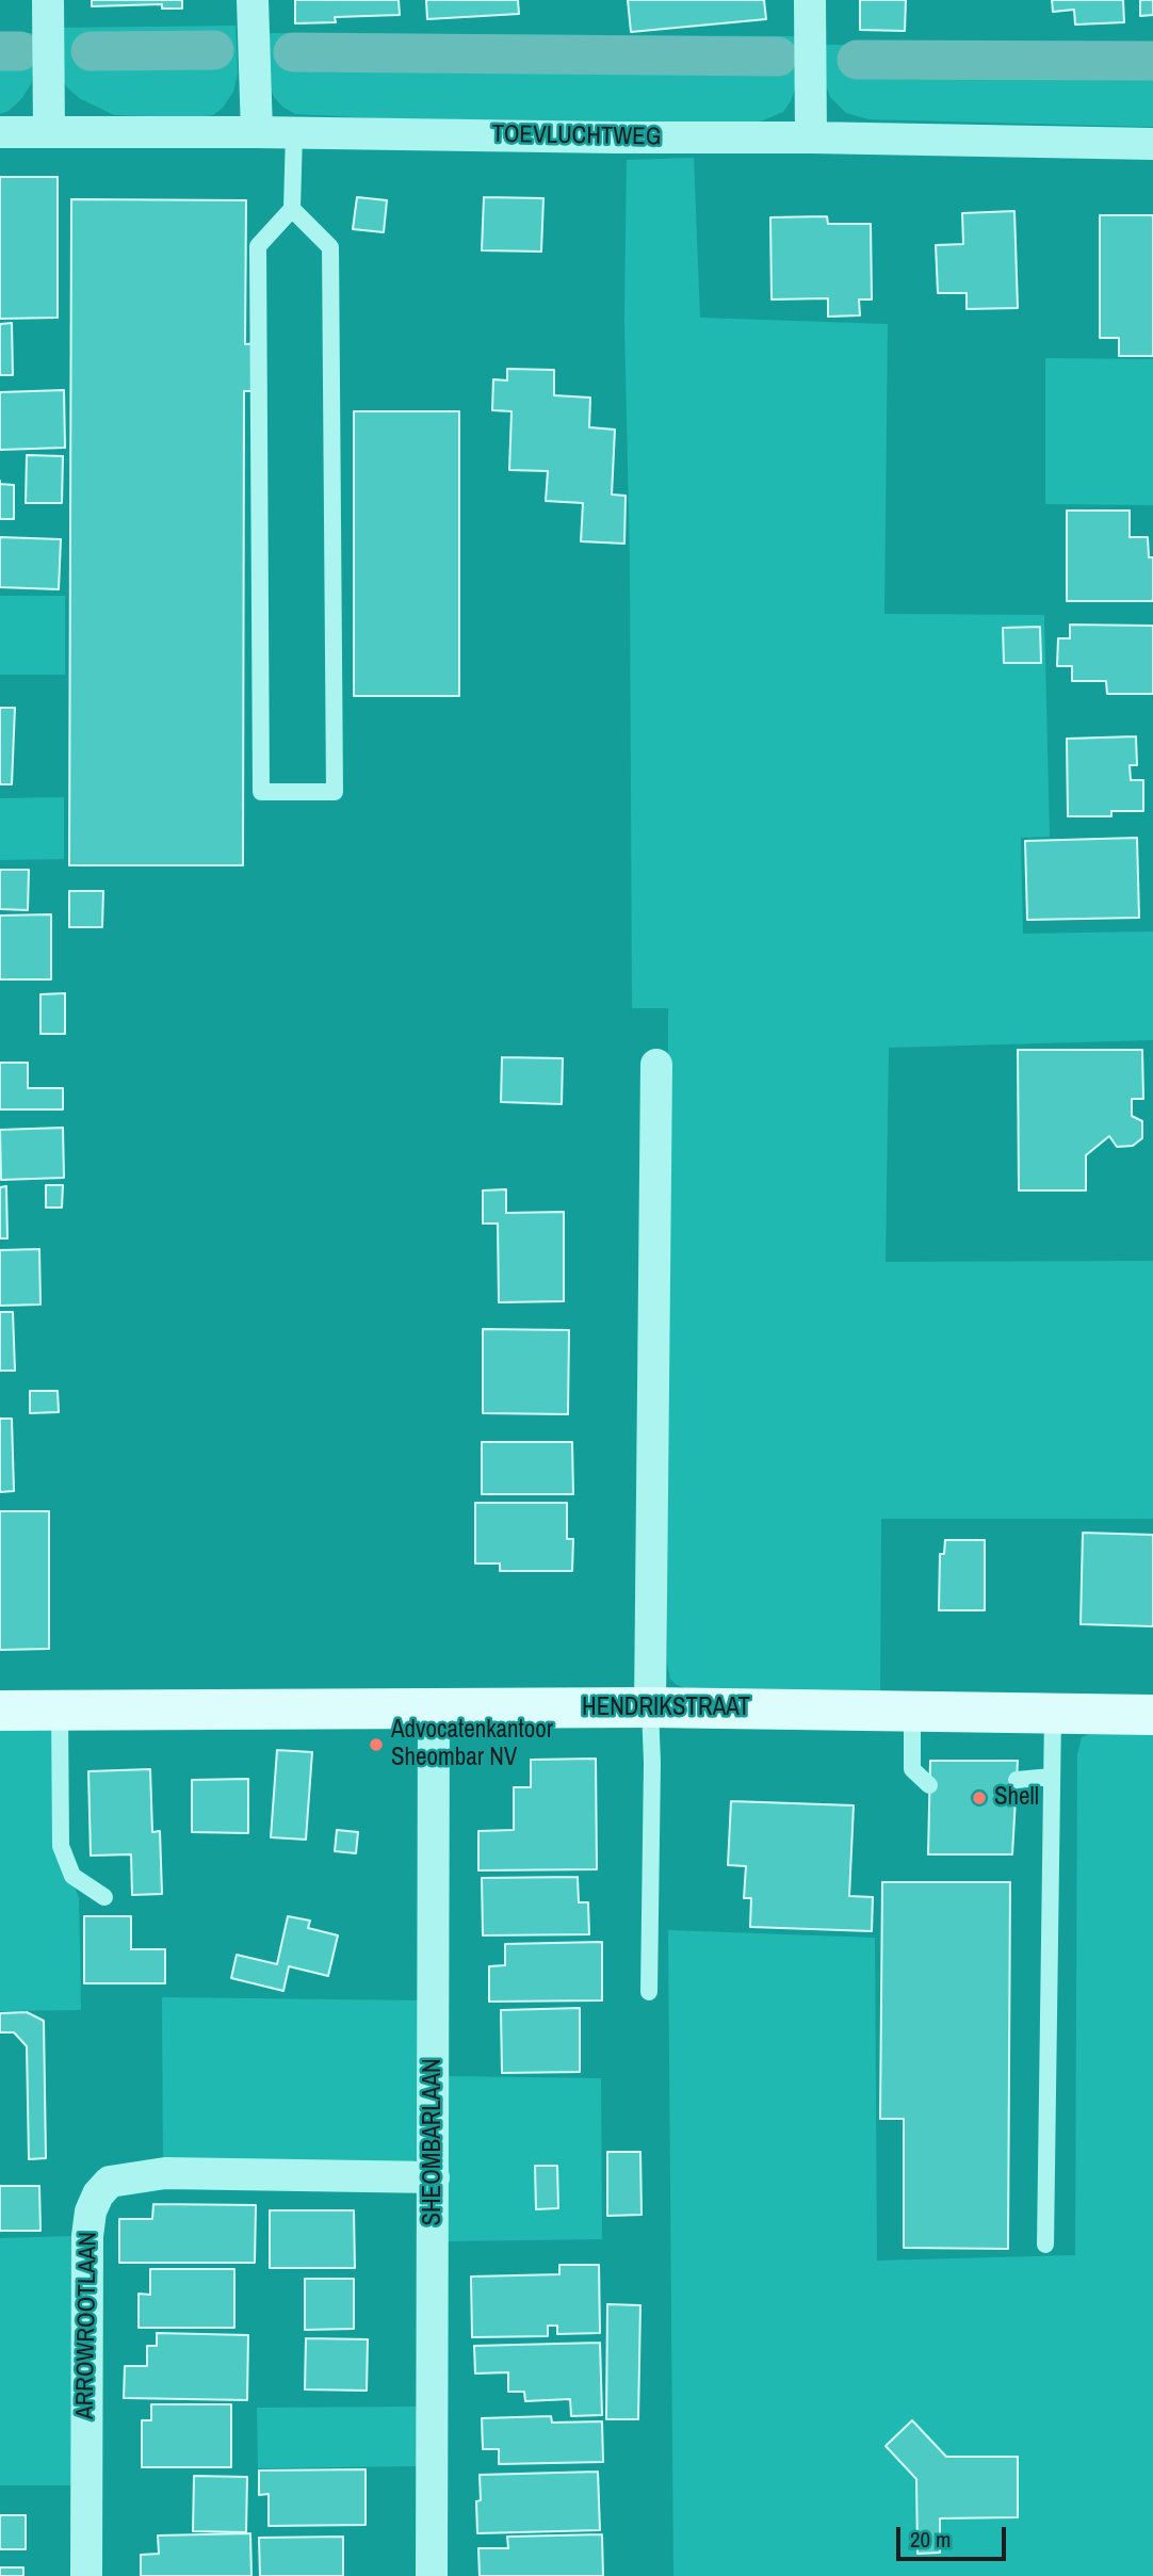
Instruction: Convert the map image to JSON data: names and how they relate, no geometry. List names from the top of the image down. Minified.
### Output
{"streets":{"street":["TOEVLUCHTWEG","HENDRIKSTRAAT","SHEOMBARLAAN","ARROWROOTLAAN"]},"crossings":[["HENDRIKSTRAAT","SHEOMBARLAAN"],["SHEOMBARLAAN","ARROWROOTLAAN"]],"places":["Advocatenkantoor Sheombar NV","Shell"],"scale_bar":"20 m"}
